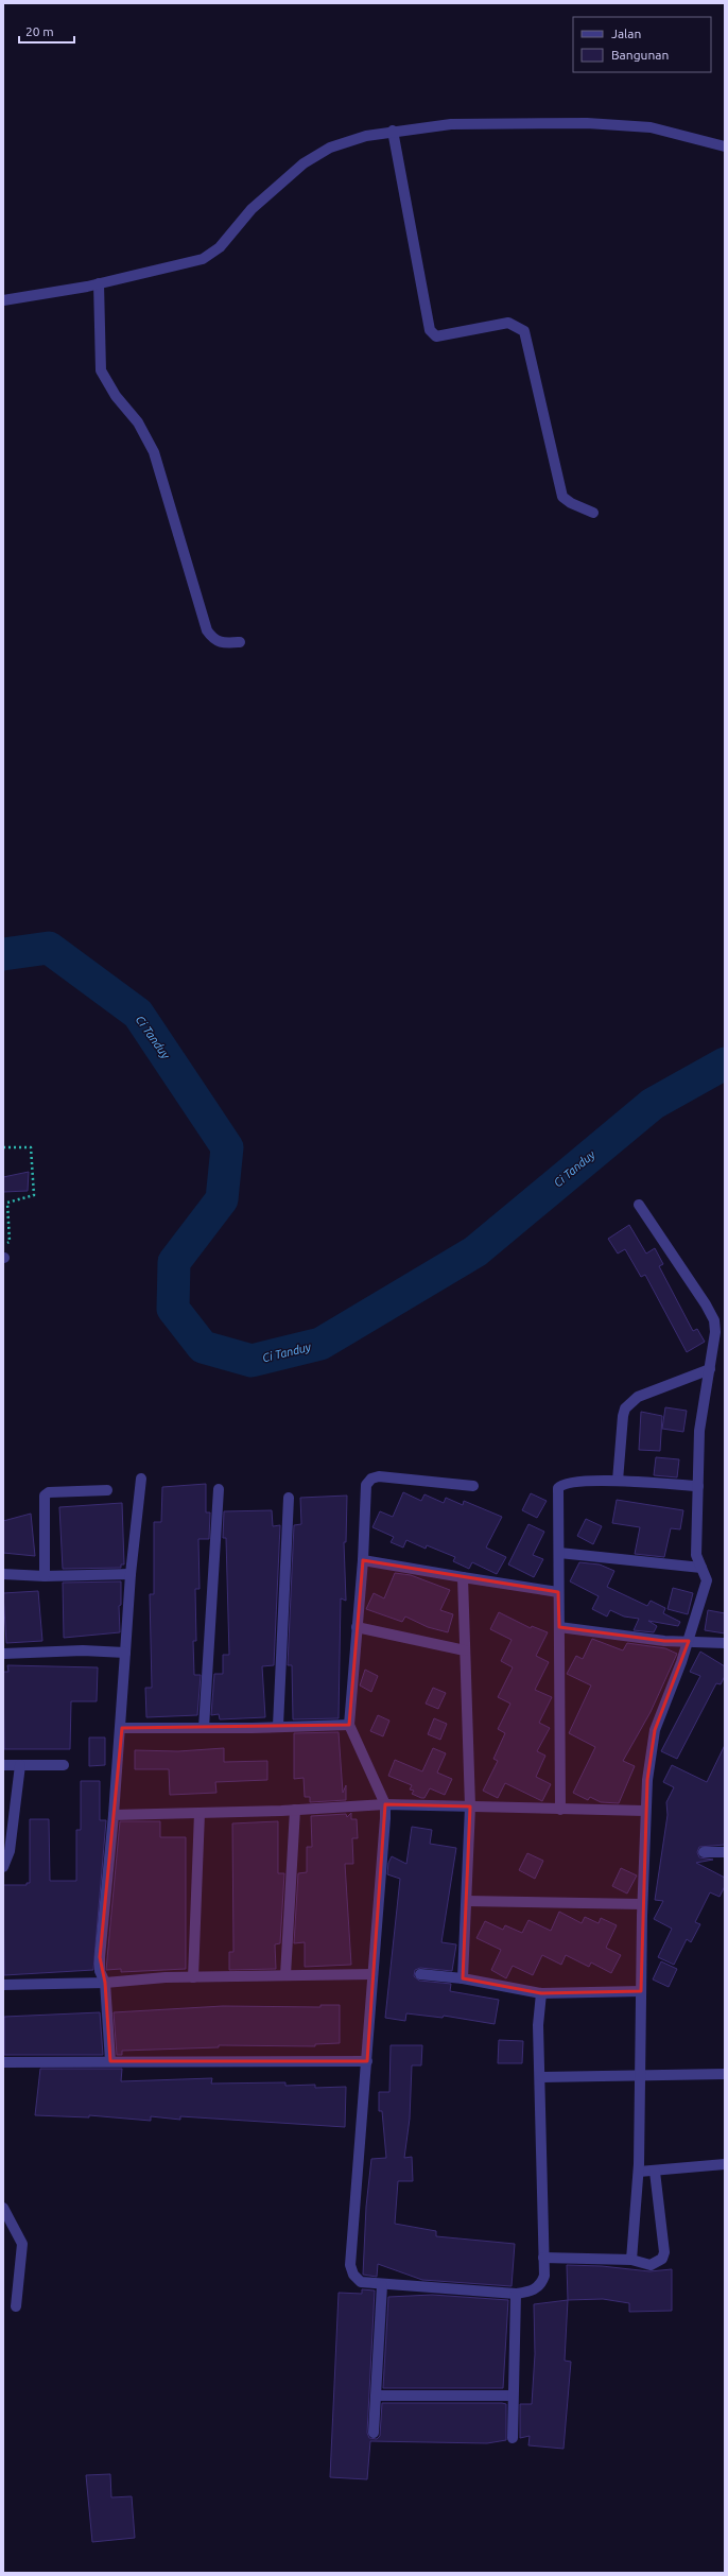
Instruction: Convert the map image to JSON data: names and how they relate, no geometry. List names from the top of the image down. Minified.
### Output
{"water":["Ci Tanduy"],"legend":["Jalan","Bangunan"],"scale_bar":"20 m"}
